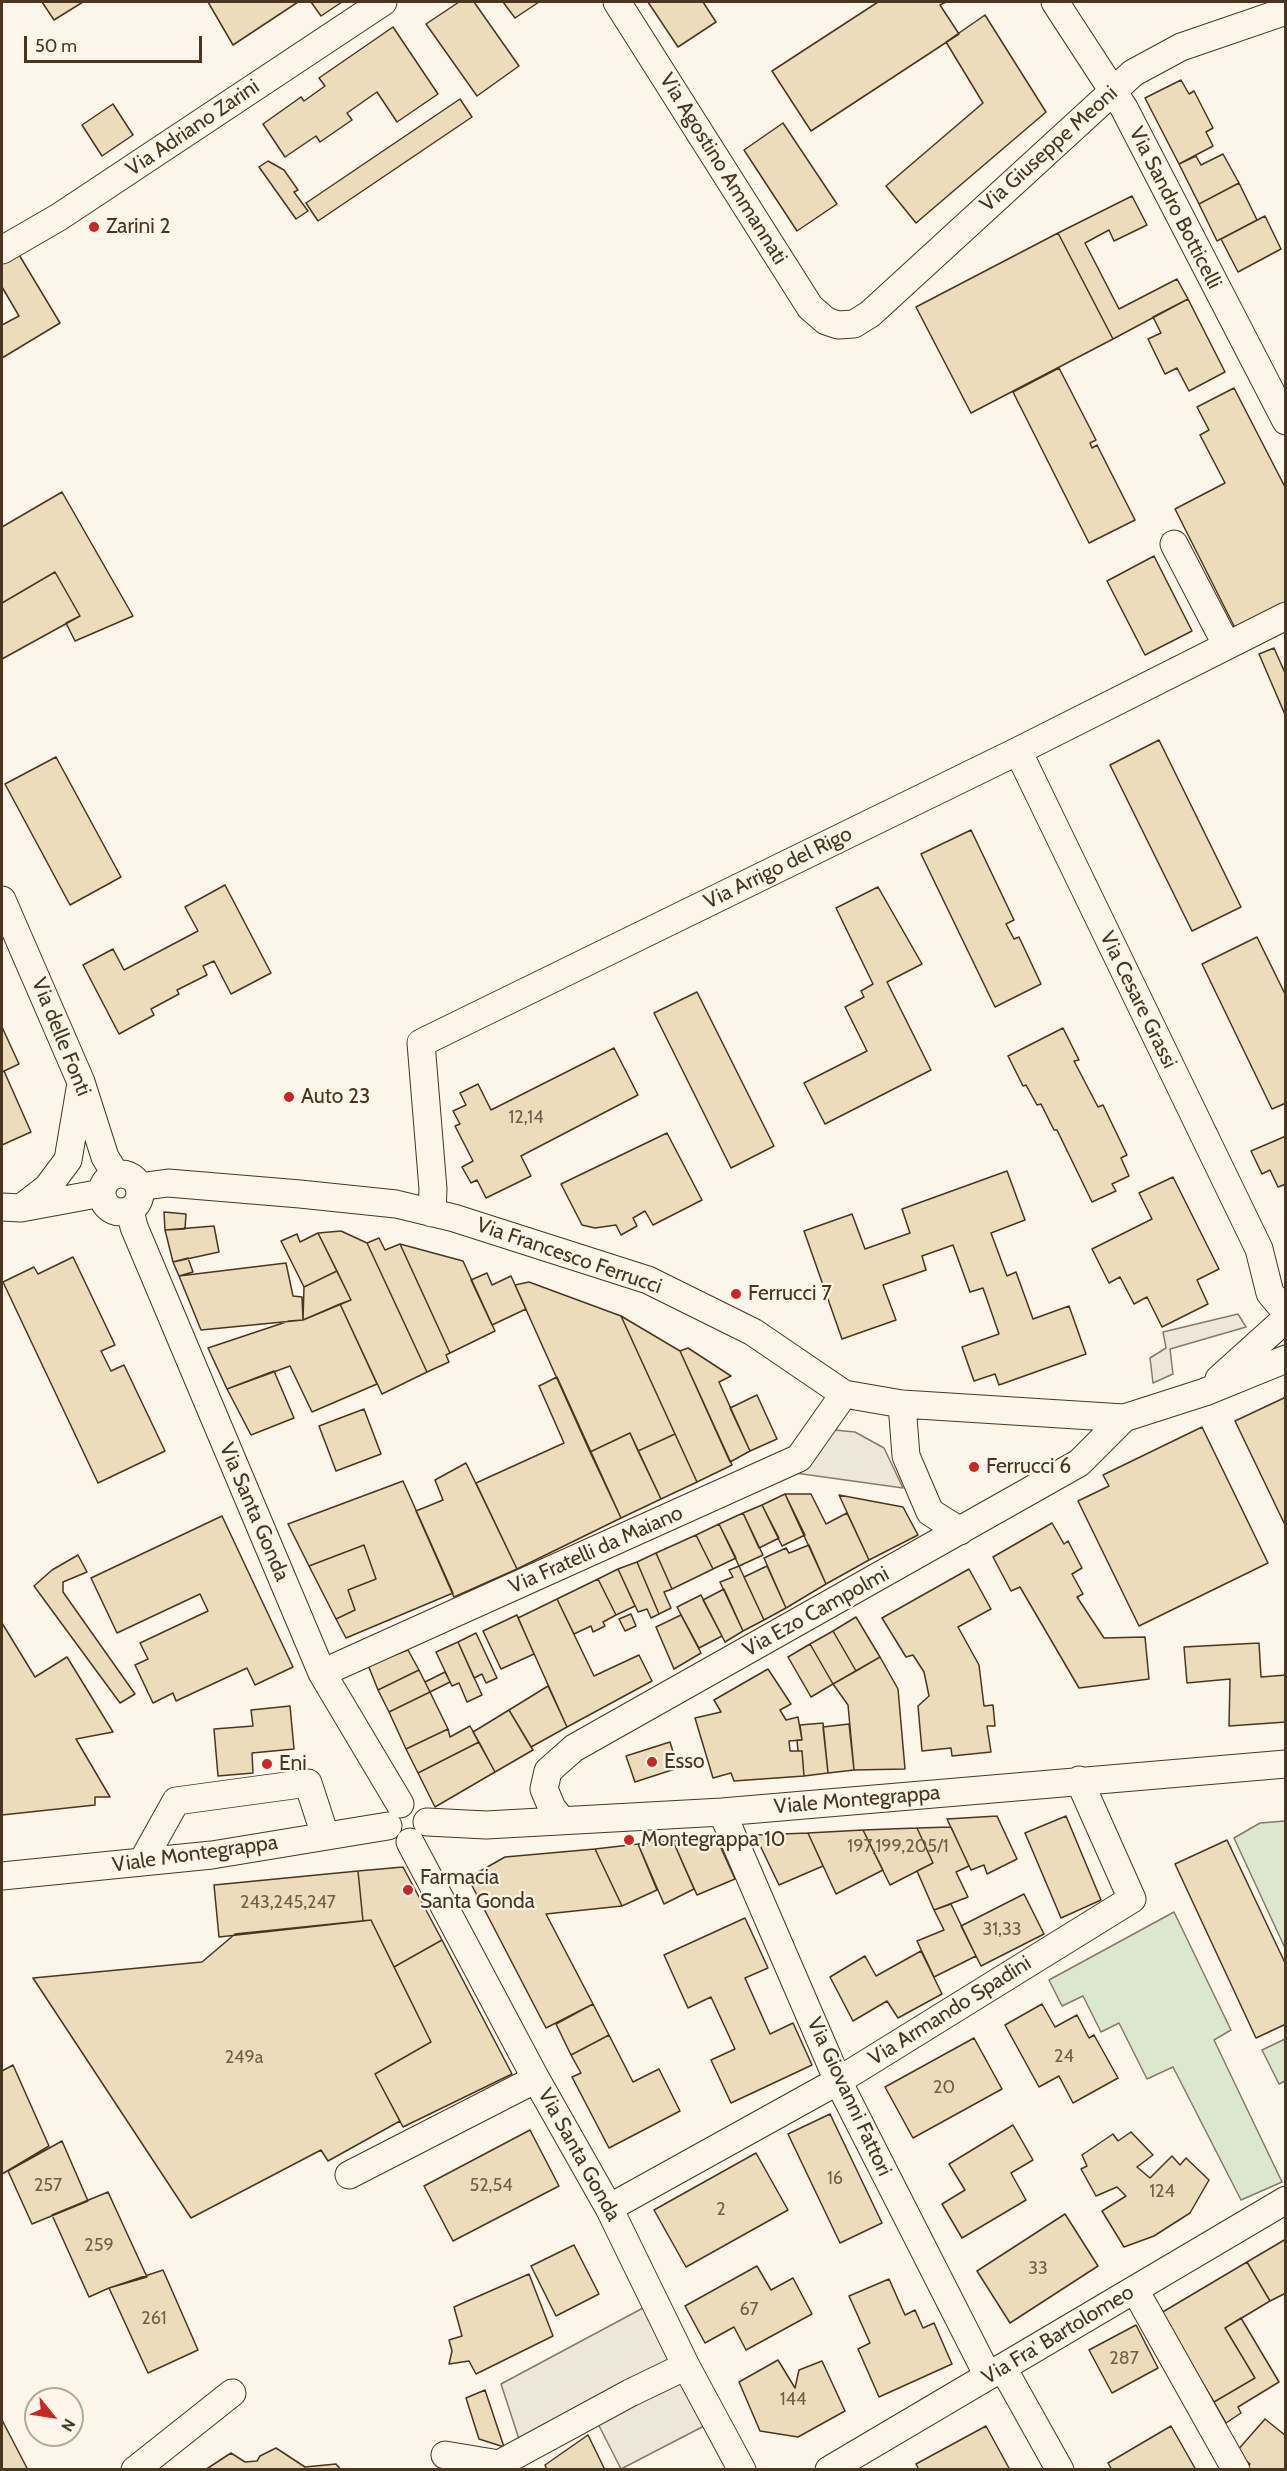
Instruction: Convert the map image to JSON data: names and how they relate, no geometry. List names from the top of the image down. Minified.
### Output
{"streets":{"street":["Via Adriano Zarini","Via Giuseppe Meoni","Via Agostino Ammannati","Via Sandro Botticelli","Via Arrigo del Rigo","Via Cesare Grassi","Via delle Fonti","Via Francesco Ferrucci","Via Santa Gonda","Via Fratelli da Maiano","Via Ezo Campolmi","Viale Montegrappa","Via Armando Spadini","Via Giovanni Fattori","Via Fra' Bartolomeo"]},"crossings":[["Via Giuseppe Meoni","Via Agostino Ammannati"],["Via Giuseppe Meoni","Via Sandro Botticelli"],["Via Arrigo del Rigo","Via Cesare Grassi"],["Via Arrigo del Rigo","Via Francesco Ferrucci"],["Via delle Fonti","Via Francesco Ferrucci"],["Via Francesco Ferrucci","Via Santa Gonda"],["Via Francesco Ferrucci","Via Fratelli da Maiano"],["Via Francesco Ferrucci","Via Ezo Campolmi"],["Via Santa Gonda","Via Fratelli da Maiano"],["Via Santa Gonda","Viale Montegrappa"],["Via Santa Gonda","Via Armando Spadini"],["Via Ezo Campolmi","Viale Montegrappa"],["Viale Montegrappa","Via Armando Spadini"],["Viale Montegrappa","Via Giovanni Fattori"],["Via Armando Spadini","Via Giovanni Fattori"],["Via Giovanni Fattori","Via Fra' Bartolomeo"]],"places":["Zarini 2","Auto 23","Ferrucci 7","Ferrucci 6","Esso","Eni","Montegrappa 10","Farmacia Santa Gonda"],"house_numbers":["12,14","197,199,205/1","243,245,247","31,33","24","249a","20","16","257","52,54","124","2","259","33","67","261","287","144"],"scale_bar":"50 m","north":"bottom right"}
